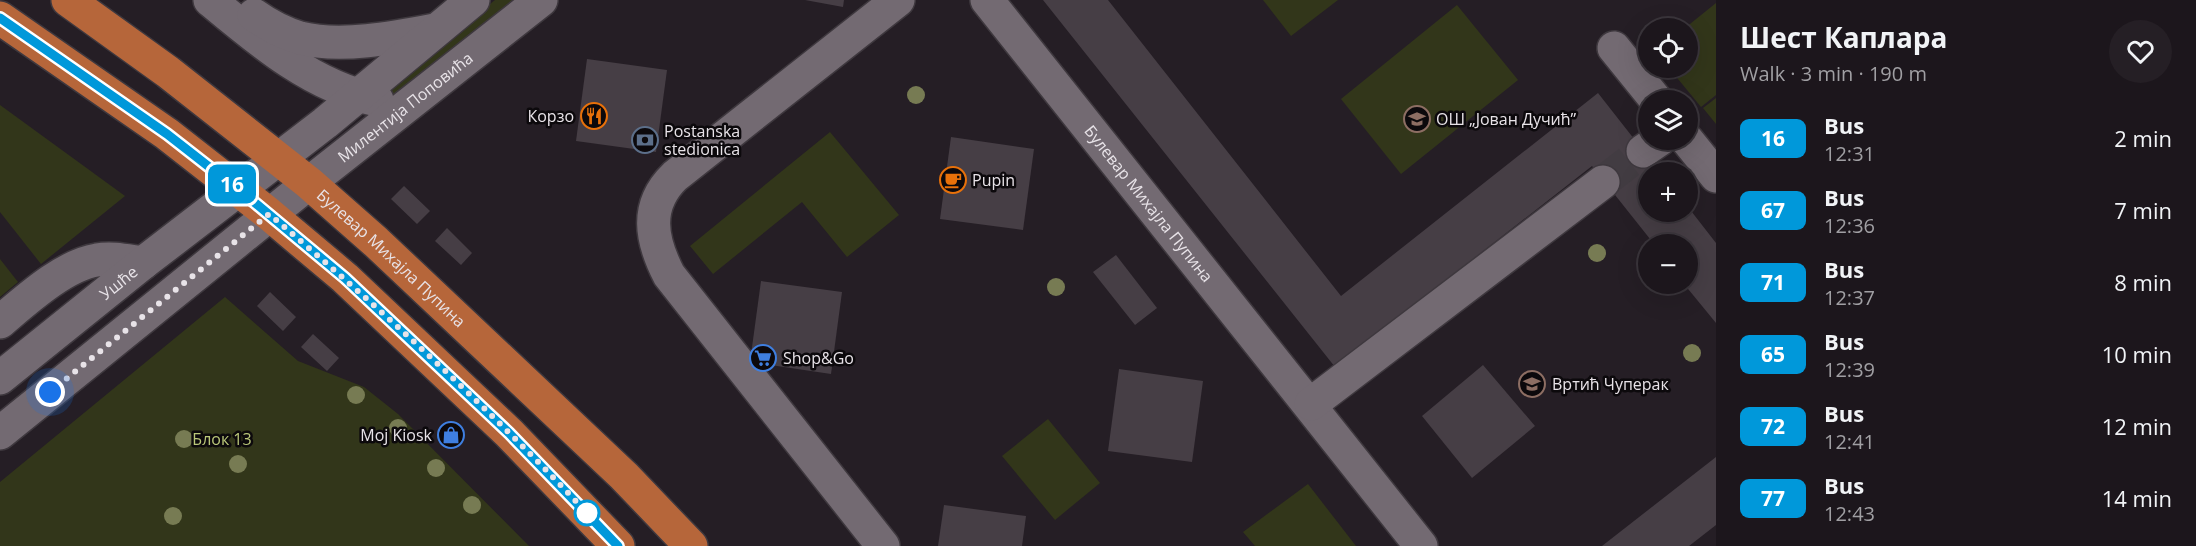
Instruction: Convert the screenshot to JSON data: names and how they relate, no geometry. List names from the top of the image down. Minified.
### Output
{"streets":{"main road":["Булевар Михајла Пупина"],"street":["Милентија Поповића","Ушће"]},"crossings":[["Милентија Поповића","Булевар Михајла Пупина"]],"parks":["Блок 13"],"places":{"restaurant":["Корзо"],"school or university":["ОШ „Јован Дучић”","Вртић Чуперак"],"bank":["Postanska stedionica"],"cafe":["Pupin"],"supermarket":["Shop&Go"],"shop":["Moj Kiosk"]},"lines":["bus line 16"],"page":{"on_map":"16","heading":["Шест Каплара","Walk · 3 min · 190 m"],"map_buttons":["+","−"],"list":[{"mark":"16","name":"Bus","note":"12:31","value":"2 min"},{"mark":"67","name":"Bus","note":"12:36","value":"7 min"},{"mark":"71","name":"Bus","note":"12:37","value":"8 min"},{"mark":"65","name":"Bus","note":"12:39","value":"10 min"},{"mark":"72","name":"Bus","note":"12:41","value":"12 min"},{"mark":"77","name":"Bus","note":"12:43","value":"14 min"}]}}
